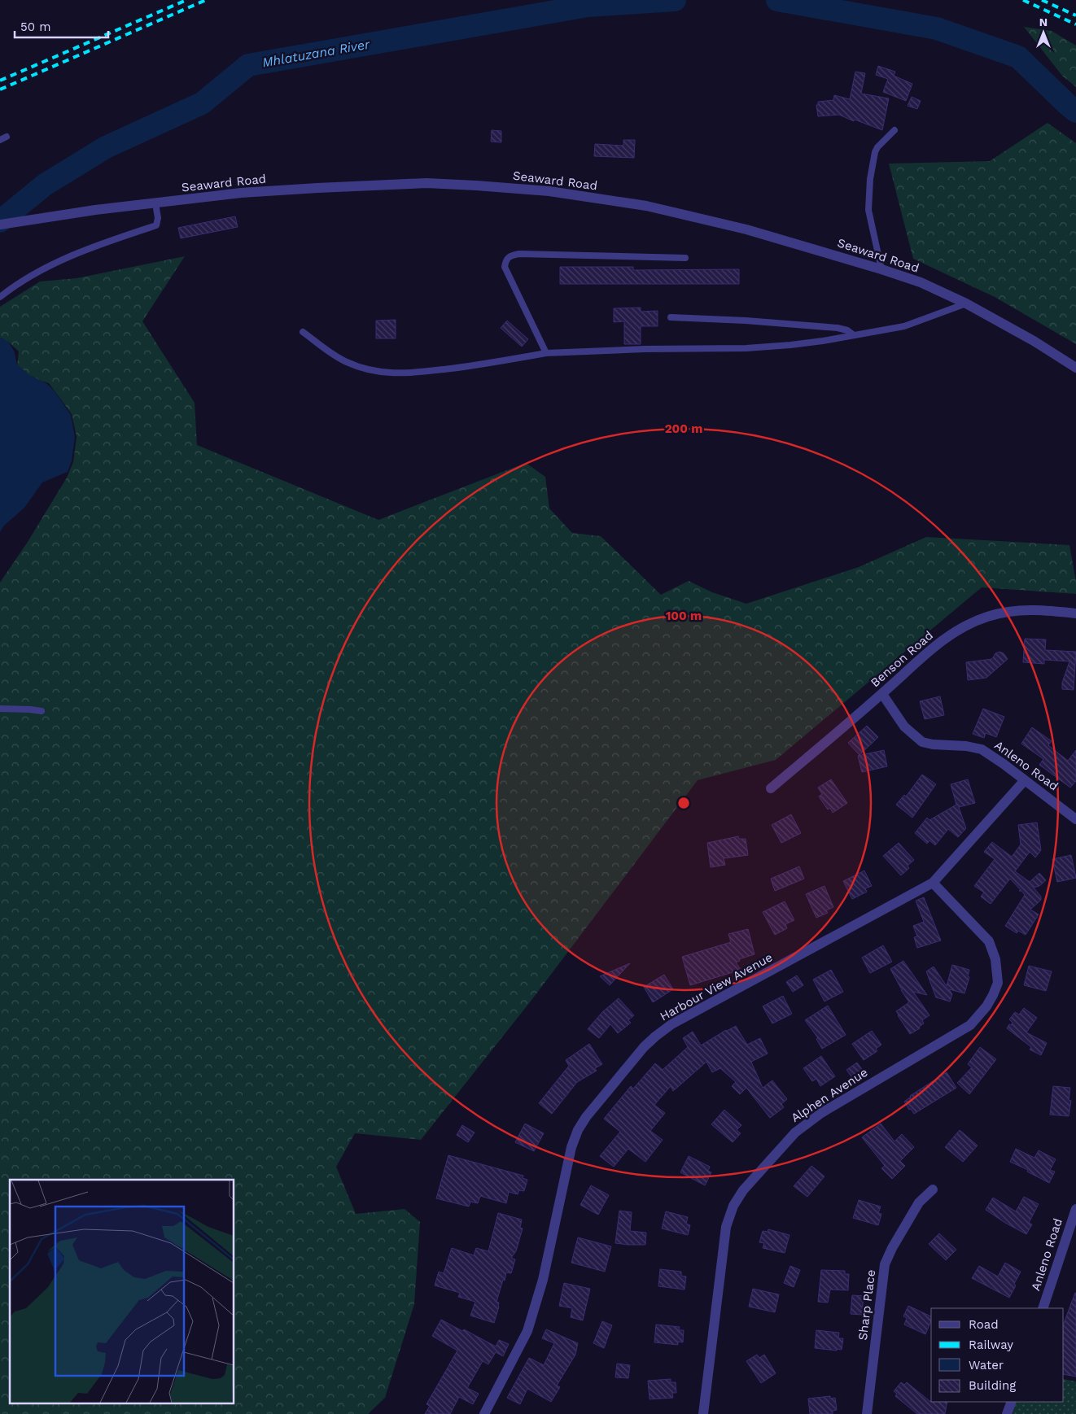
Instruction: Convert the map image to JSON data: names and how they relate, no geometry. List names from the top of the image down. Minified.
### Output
{"streets":{"street":["Seaward Road","Benson Road","Anleno Road","Harbour View Avenue","Alphen Avenue","Sharp Place"]},"crossings":[["Benson Road","Anleno Road"],["Anleno Road","Harbour View Avenue"],["Harbour View Avenue","Alphen Avenue"]],"water":["Mhlatuzana River"],"legend":["Road","Railway","Water","Building"],"scale_bar":"50 m","north":"top","rings":["200 m","100 m"]}
